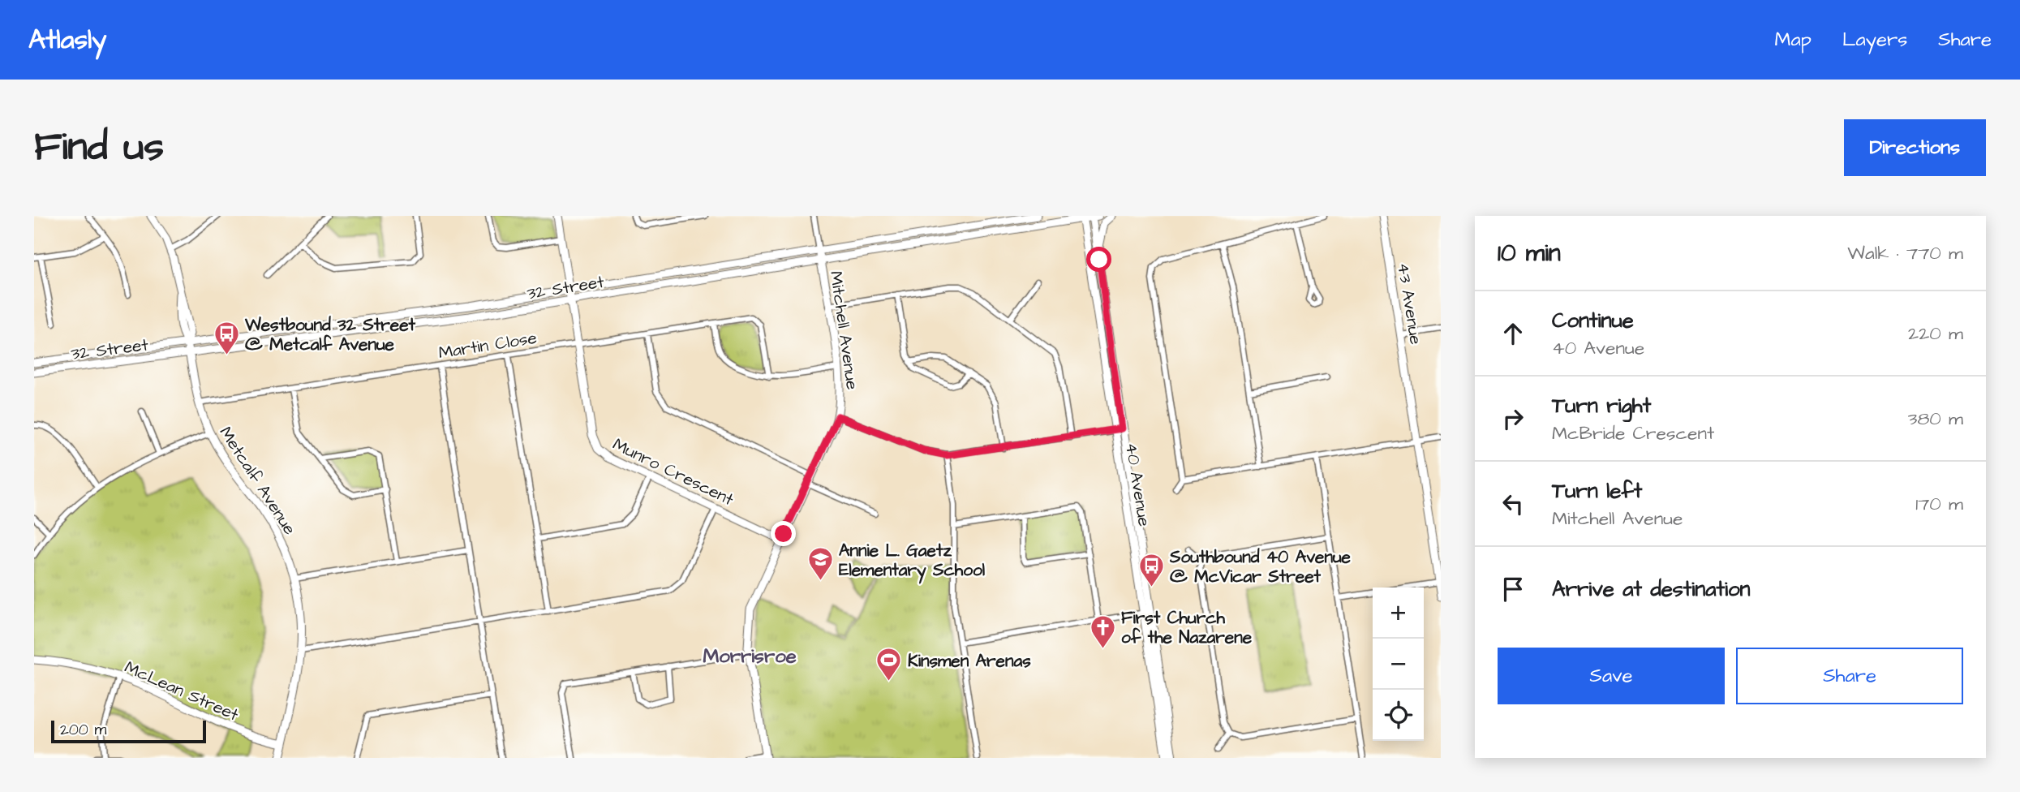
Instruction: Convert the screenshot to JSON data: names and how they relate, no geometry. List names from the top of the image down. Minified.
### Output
{"streets":{"main road":["32 Street","43 Avenue","Mitchell Avenue","Munro Crescent","Metcalf Avenue","40 Avenue","McLean Street"],"street":["Martin Close"]},"crossings":[["32 Street","Mitchell Avenue"],["32 Street","Munro Crescent"],["32 Street","Metcalf Avenue"],["32 Street","40 Avenue"],["Mitchell Avenue","Munro Crescent"],["Martin Close","Munro Crescent"],["Martin Close","Metcalf Avenue"],["Metcalf Avenue","McLean Street"]],"districts":["Morrisroe"],"places":{"bus stop":["Westbound 32 Street @ Metcalf Avenue","Southbound 40 Avenue @ McVicar Street"],"school or university":["Annie L. Gaetz Elementary School"],"church":["First Church of the Nazarene"],"sports":["Kinsmen Arenas"]},"scale_bar":"200 m","page":{"header":"Atlasly","nav":["Map","Layers","Share"],"buttons":["Directions",["Save","Share"]],"title":"Find us","heading":["10 min","Walk · 770 m"],"list":[["Continue","40 Avenue","220 m"],["Turn right","McBride Crescent","380 m"],["Turn left","Mitchell Avenue","170 m"],"Arrive at destination"],"map_buttons":["+","−"],"scale":"200 m"}}
